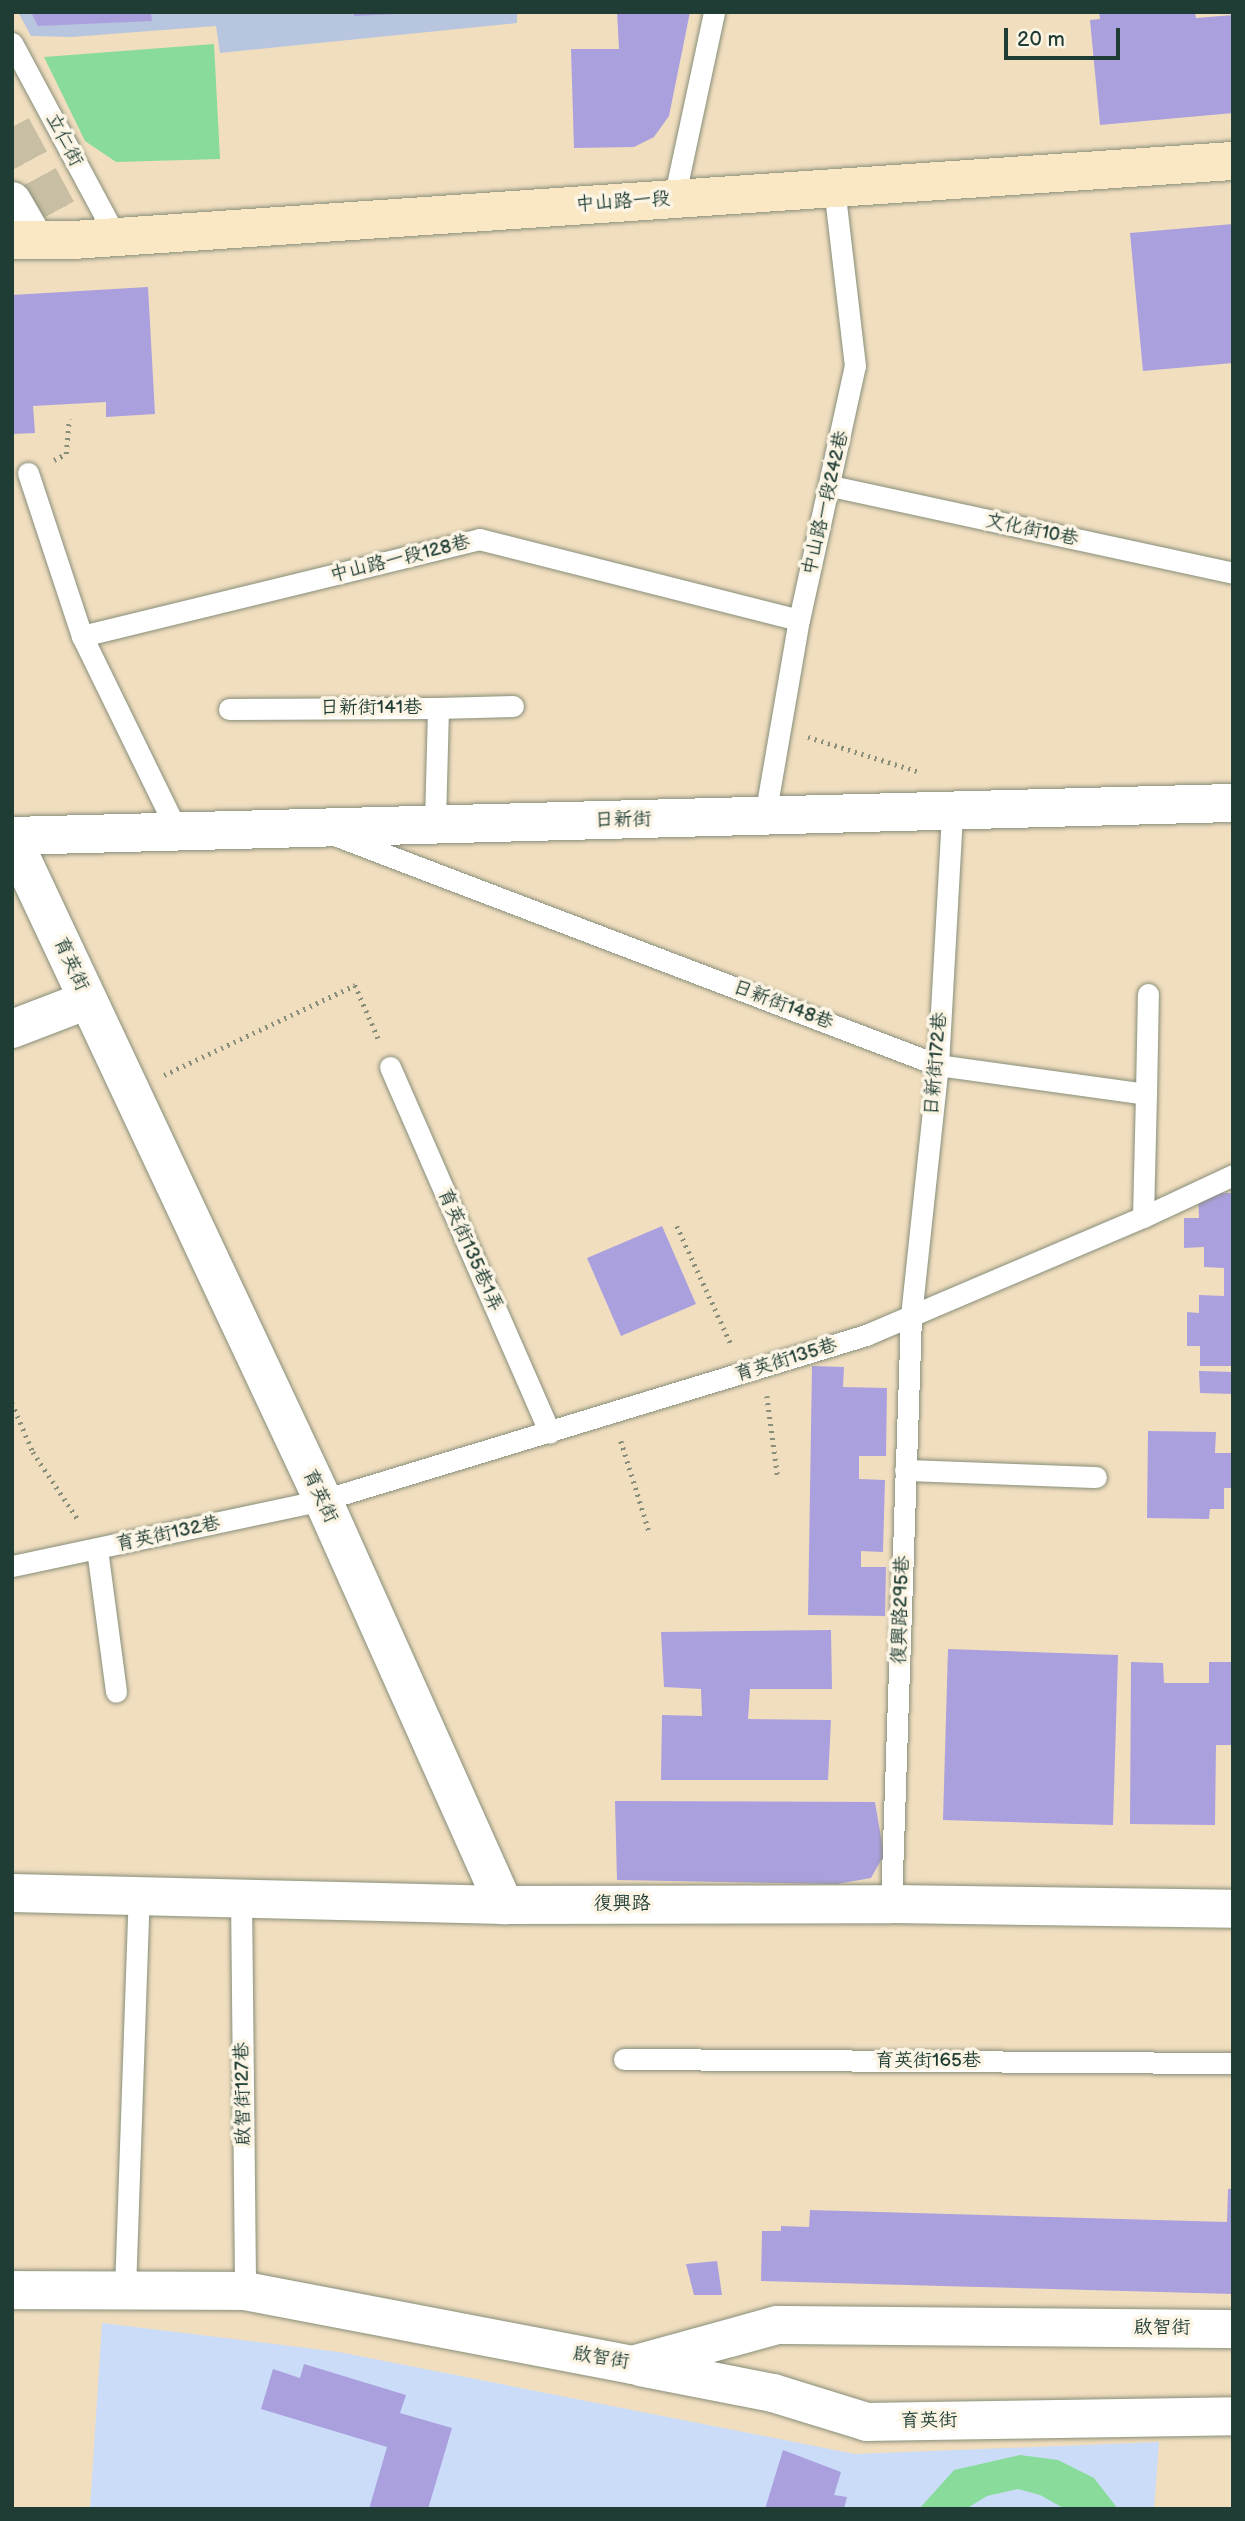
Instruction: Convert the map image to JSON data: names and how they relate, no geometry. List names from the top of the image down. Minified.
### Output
{"streets":{"main road":["中山路一段"],"street":["日新街","育英街","復興路","啟智街"],"lane":["立仁街","中山路一段242巷","文化街10巷","中山路一段128巷","日新街141巷","日新街148巷","日新街172巷","育英街135巷1弄","育英街135巷","育英街132巷","復興路295巷","育英街165巷","啟智街127巷"]},"crossings":[["立仁街","中山路一段"],["中山路一段","中山路一段242巷"],["中山路一段242巷","文化街10巷"],["中山路一段242巷","中山路一段128巷"],["中山路一段242巷","日新街"],["日新街141巷","日新街"],["日新街","育英街"],["日新街","日新街148巷"],["日新街","日新街172巷"],["育英街","育英街135巷"],["育英街","育英街132巷"],["育英街","復興路"],["育英街","啟智街"],["日新街148巷","日新街172巷"],["日新街172巷","育英街135巷"],["日新街172巷","復興路295巷"],["育英街135巷1弄","育英街135巷"],["育英街135巷","育英街132巷"],["育英街135巷","復興路295巷"],["復興路295巷","復興路"],["復興路","啟智街127巷"],["啟智街127巷","啟智街"]],"scale_bar":"20 m"}
